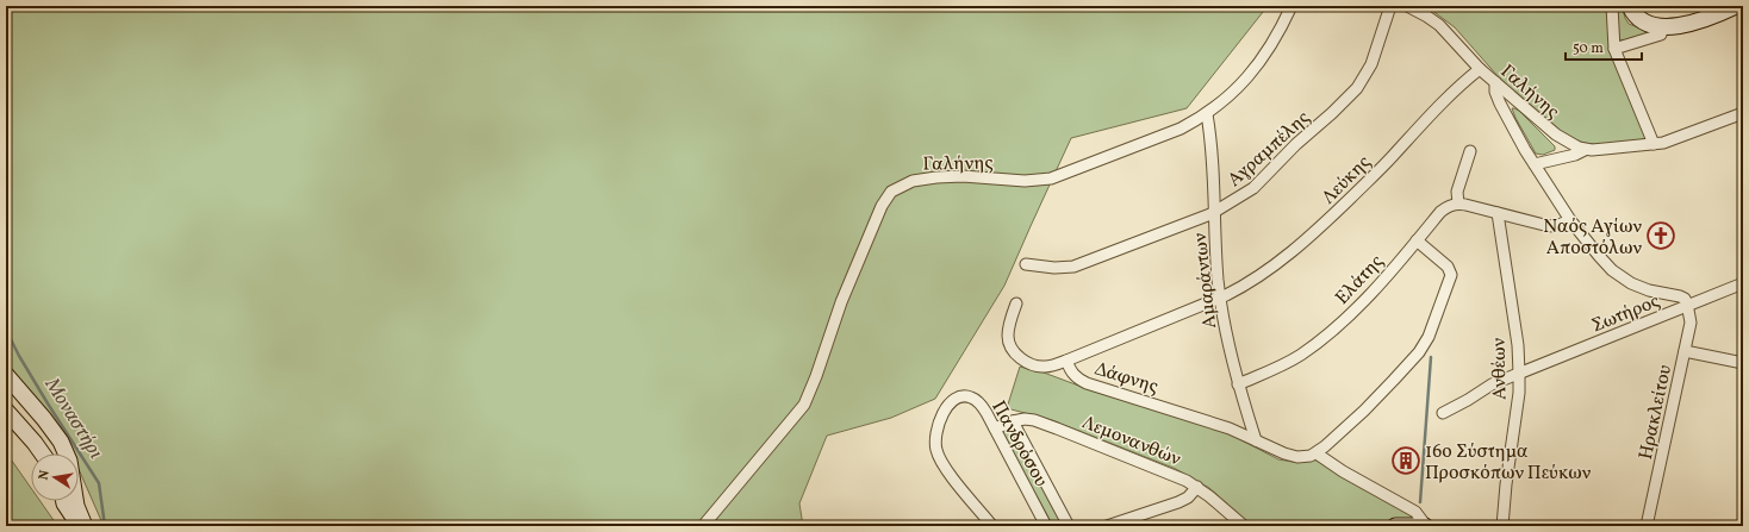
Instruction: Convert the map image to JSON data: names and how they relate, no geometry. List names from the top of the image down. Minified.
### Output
{"streets":{"street":["Γαλήνης","Αγραμπέλης","Λεύκης","Ελάτης","Αμαράντων","Σωτήρος","Ανθέων","Δάφνης","Ηρακλείτου","Λεμονανθών","Πανδρόσου"]},"crossings":[["Γαλήνης","Λεύκης"],["Γαλήνης","Αμαράντων"],["Αγραμπέλης","Αμαράντων"],["Λεύκης","Αμαράντων"],["Λεύκης","Δάφνης"],["Ελάτης","Αμαράντων"],["Αμαράντων","Δάφνης"],["Σωτήρος","Ανθέων"],["Σωτήρος","Ηρακλείτου"],["Λεμονανθών","Πανδρόσου"]],"water":["Μοναστήρι"],"places":{"church":["Ναός Αγίων Αποστόλων"],"building":["16ο Σύστημα Προσκόπων Πεύκων"]},"scale_bar":"50 m","north":"left"}
